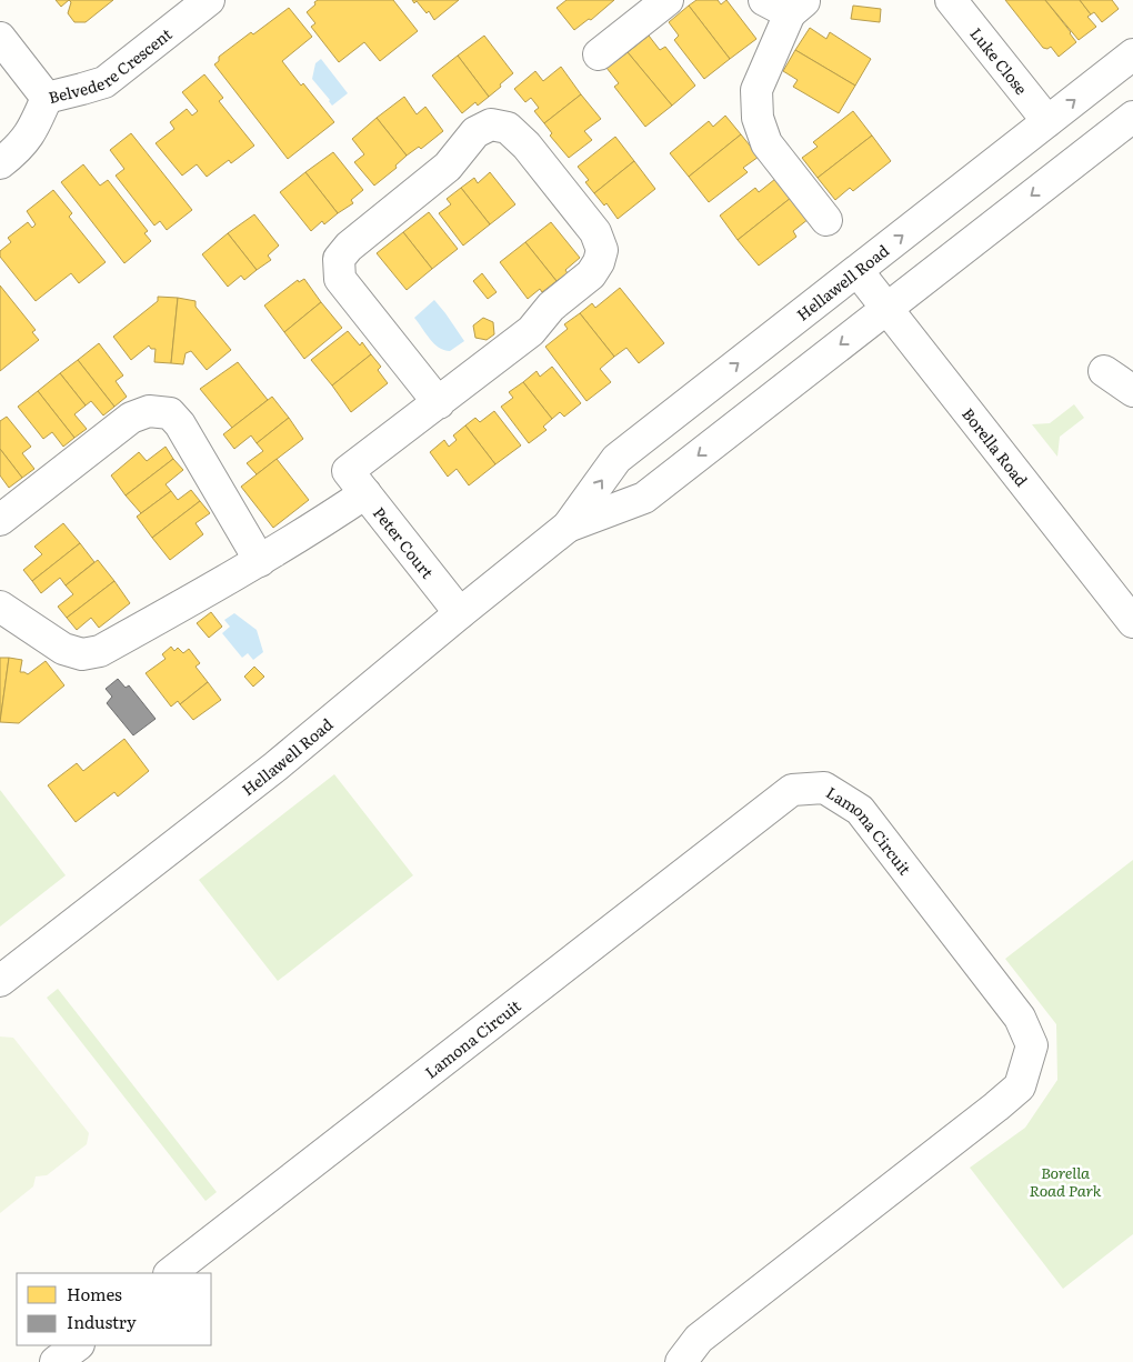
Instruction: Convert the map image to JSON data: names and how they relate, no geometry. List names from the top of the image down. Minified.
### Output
{"streets":{"street":["Luke Close","Belvedere Crescent","Hellawell Road","Borella Road","Peter Court","Lamona Circuit"]},"crossings":[["Luke Close","Hellawell Road"],["Hellawell Road","Borella Road"],["Hellawell Road","Peter Court"]],"parks":["Borella Road Park"],"legend":["Homes","Industry"]}
